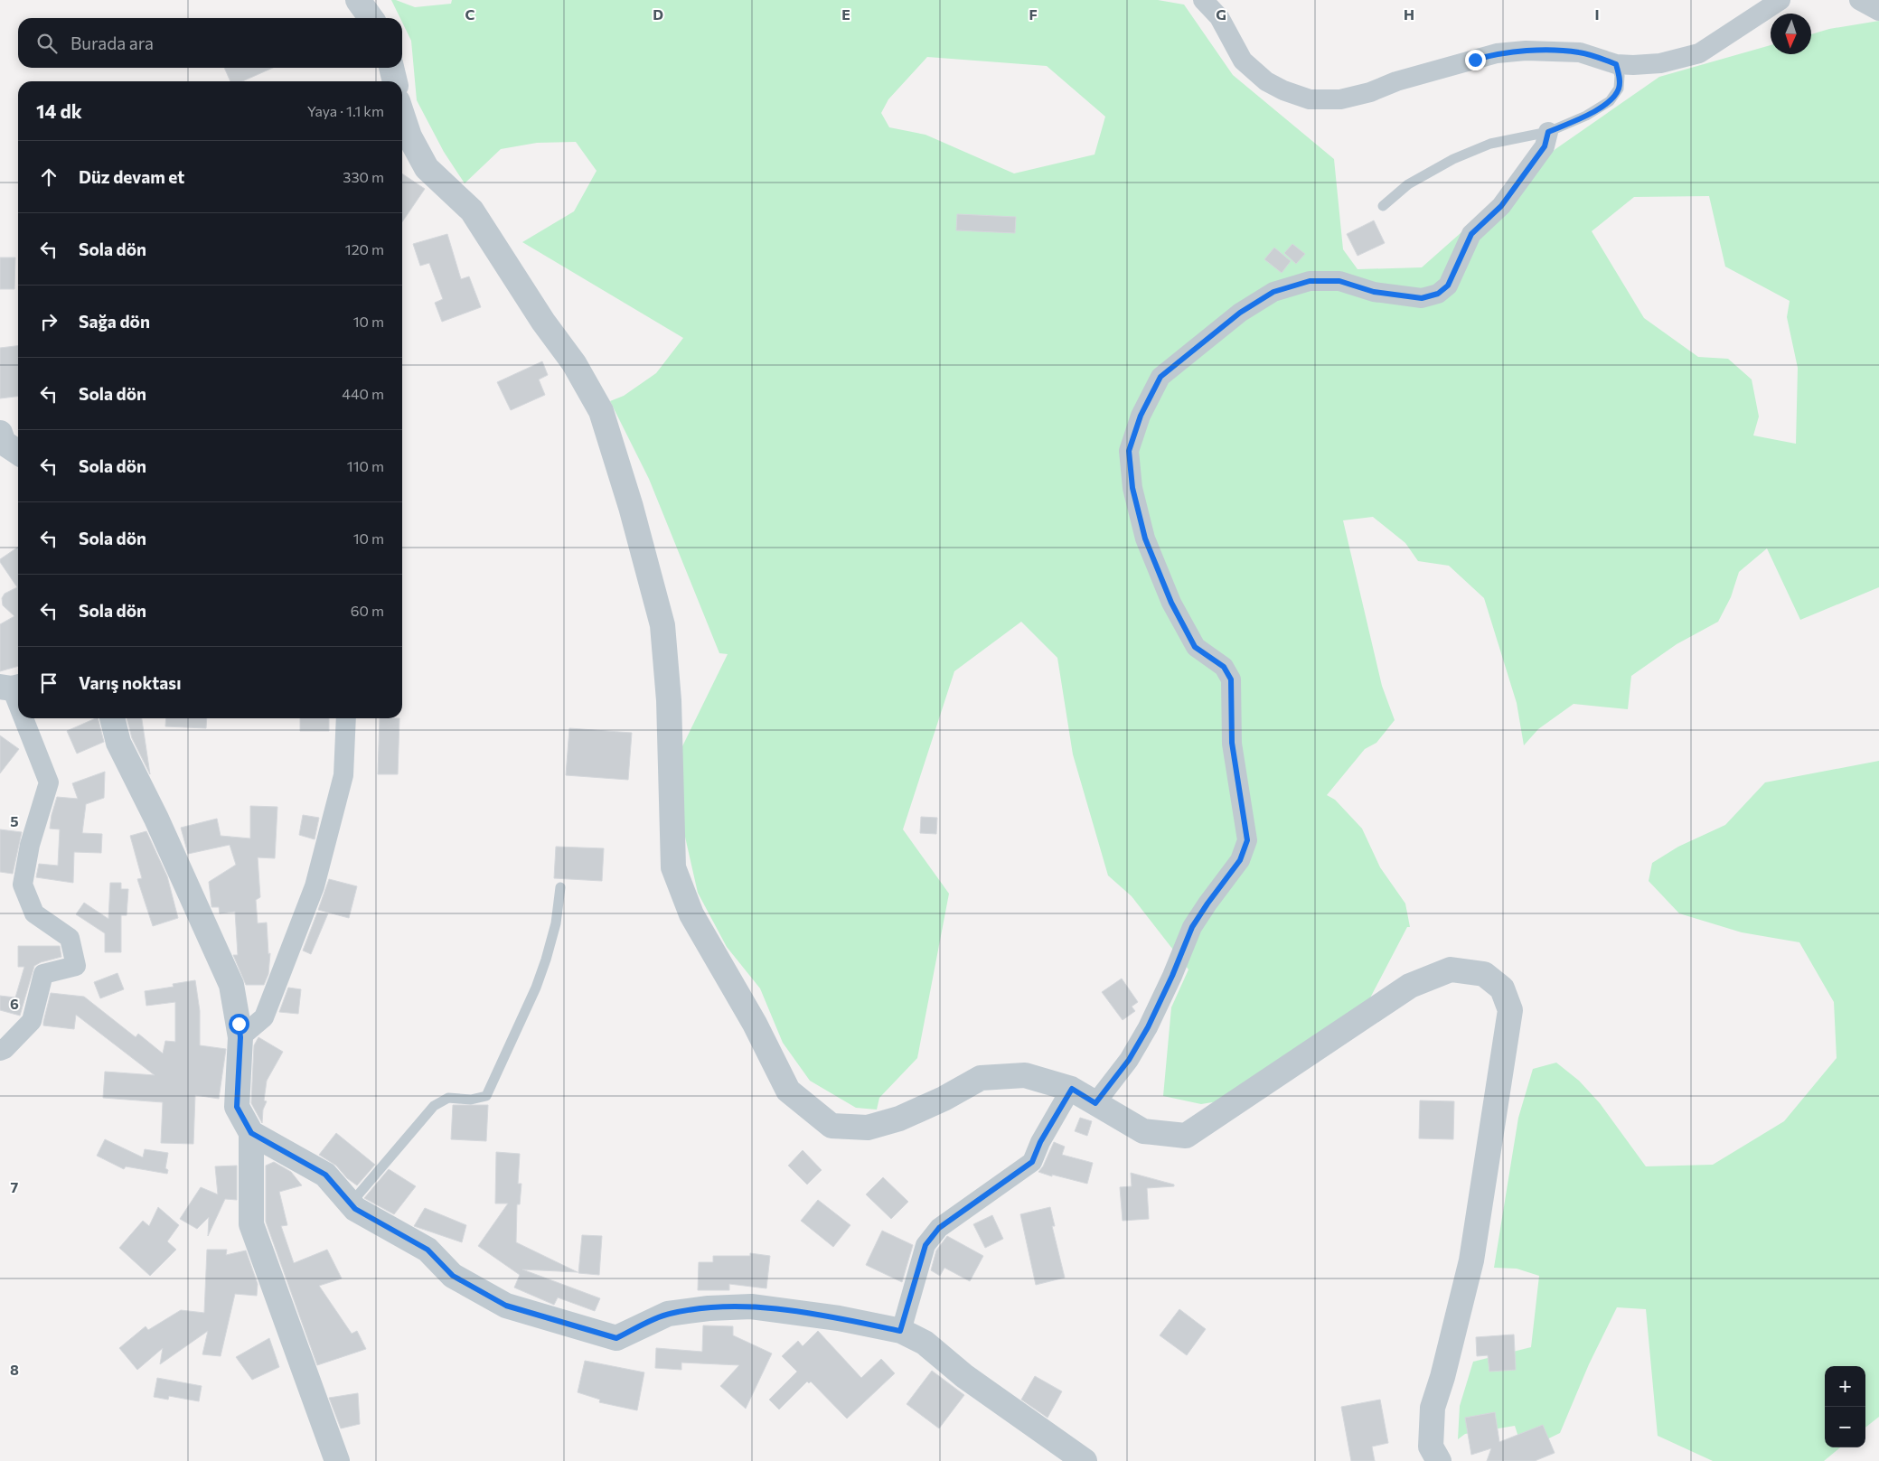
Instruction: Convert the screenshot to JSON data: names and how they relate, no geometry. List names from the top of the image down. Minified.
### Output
{"north":"bottom","page":{"search":"Burada ara","heading":["14 dk","Yaya · 1.1 km"],"list":[["Düz devam et","330 m"],["Sola dön","120 m"],["Sağa dön","10 m"],["Sola dön","440 m"],["Sola dön","110 m"],["Sola dön","10 m"],["Sola dön","60 m"],"Varış noktası"],"map_buttons":["+","−"]},"grid":{"columns":["C","D","E","F","G","H","I"],"rows":["5","6","7","8"]}}
